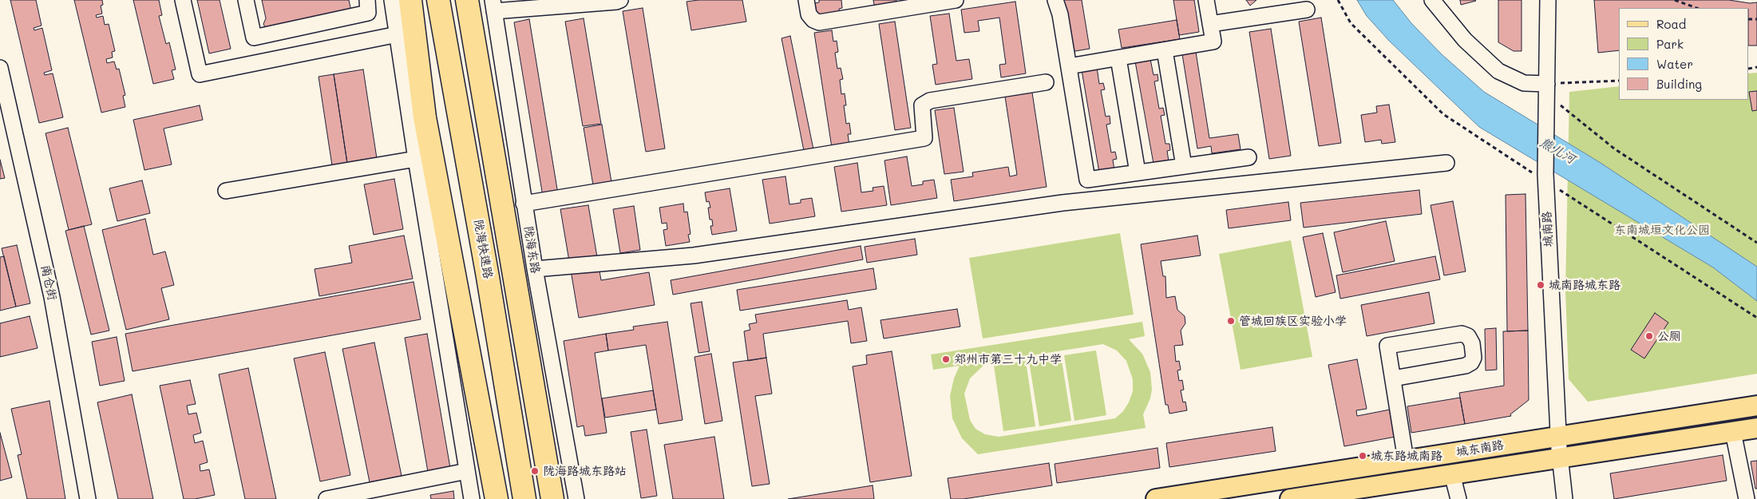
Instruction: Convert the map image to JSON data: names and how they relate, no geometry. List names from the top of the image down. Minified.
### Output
{"streets":{"highway":["陇海快速路"],"main road":["城东南路"],"street":["城南路","陇海东路","南仓街"]},"crossings":[["城南路","城东南路"]],"water":["熊儿河"],"parks":["东南城垣文化公园"],"places":["城南路城东路","管城回族区实验小学","公厕","郑州市第三十九中学","城东路城南路","陇海路城东路站"],"legend":["Road","Park","Water","Building"]}
